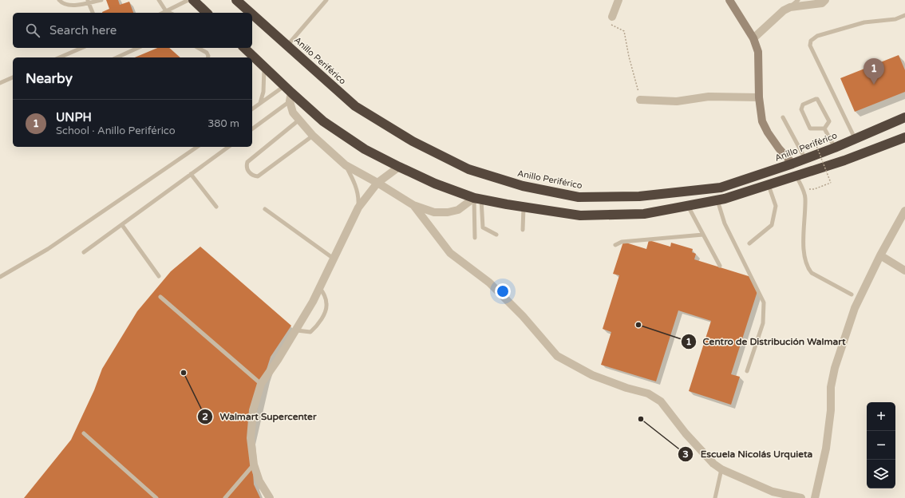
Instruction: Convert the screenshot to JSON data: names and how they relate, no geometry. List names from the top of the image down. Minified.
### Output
{"streets":{"highway":["Anillo Periférico"]},"places":["Centro de Distribución Walmart","Walmart Supercenter","Escuela Nicolás Urquieta"],"page":{"search":"Search here","heading":"Nearby","pins":"1","list":[{"mark":"1","name":"UNPH","note":"School · Anillo Periférico","value":"380 m"}],"map_buttons":["+","−"]}}
